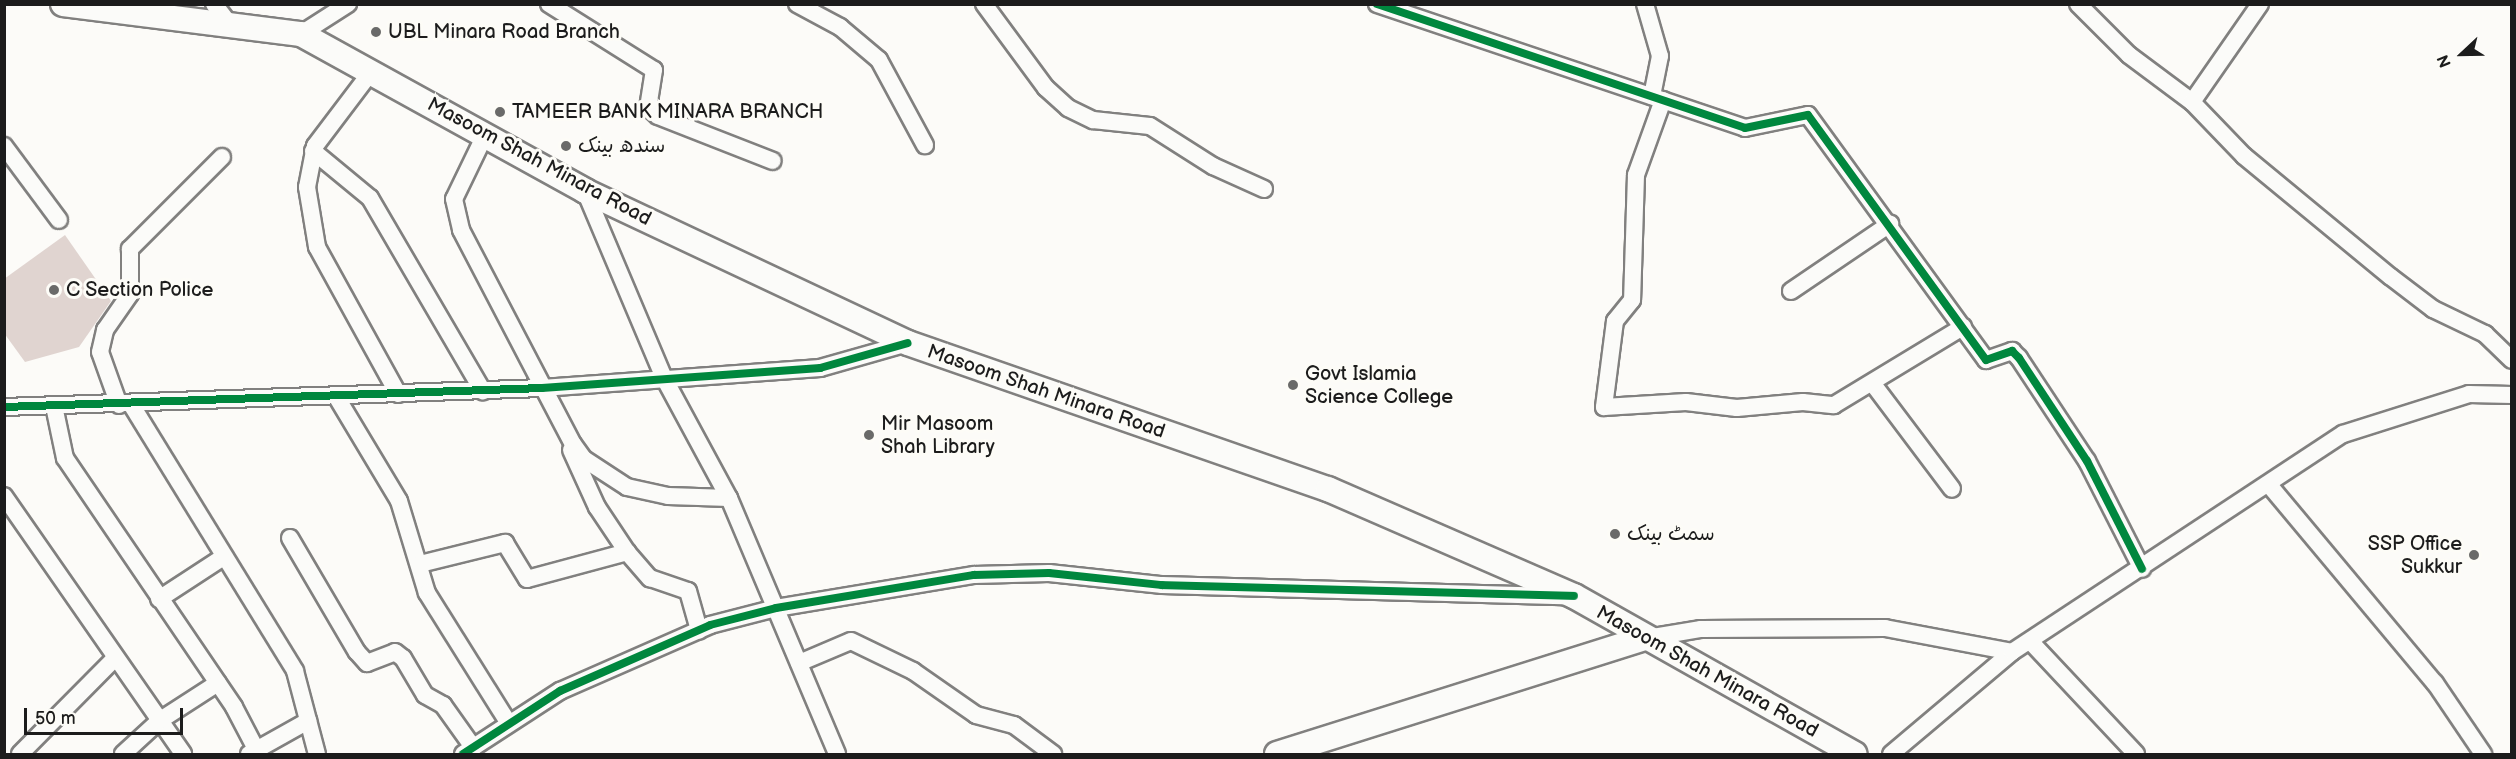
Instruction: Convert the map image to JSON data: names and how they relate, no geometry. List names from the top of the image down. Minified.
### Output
{"streets":{"main road":["Masoom Shah Minara Road"]},"places":["UBL Minara Road Branch","TAMEER BANK MINARA BRANCH","سندھ بینک","C Section Police","Govt Islamia Science College","Mir Masoom Shah Library","سمٹ بینک","SSP Office Sukkur"],"scale_bar":"50 m","north":"left"}
